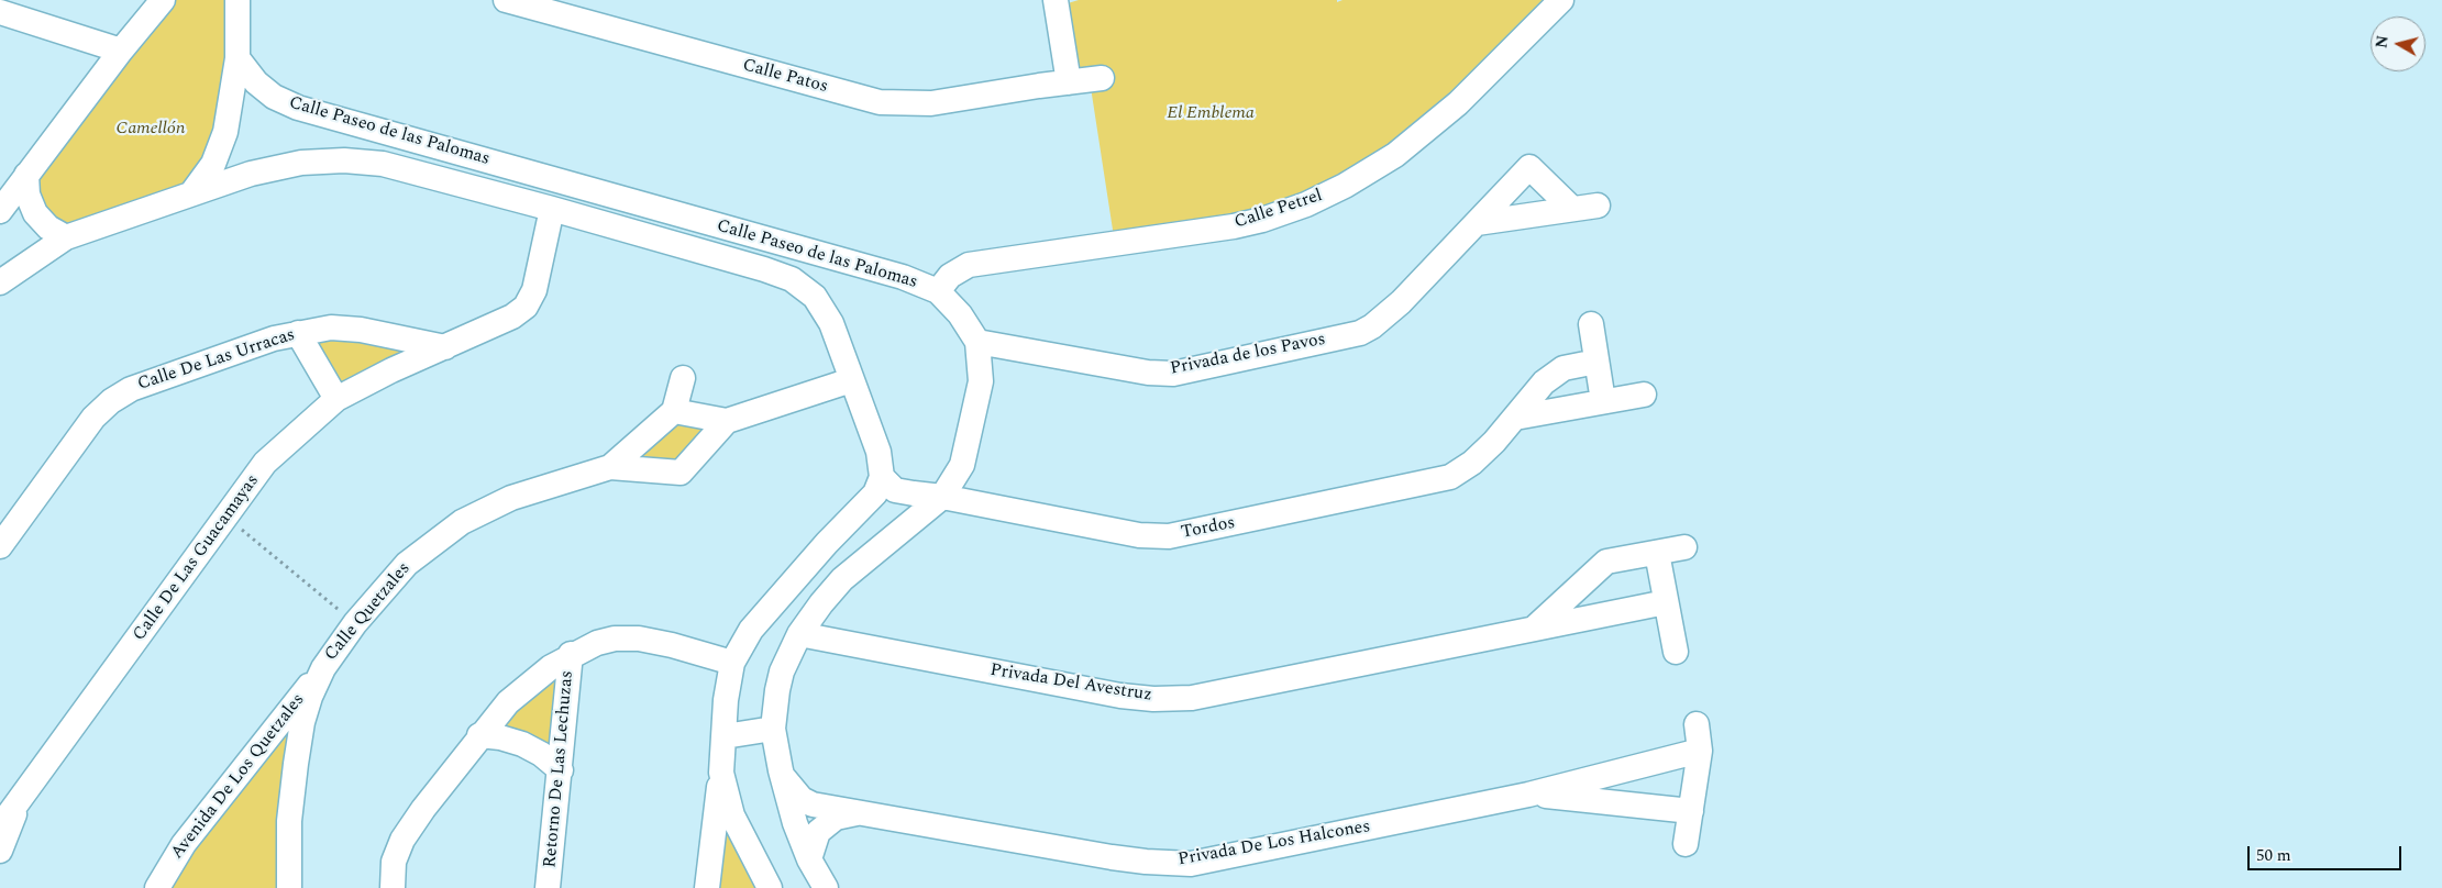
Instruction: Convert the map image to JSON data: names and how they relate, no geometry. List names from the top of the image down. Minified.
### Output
{"streets":{"street":["Calle Patos","Calle Paseo de las Palomas","Calle Petrel","Privada de los Pavos","Calle De Las Urracas","Tordos","Calle De Las Guacamayas","Calle Quetzales","Privada Del Avestruz","Retorno De Las Lechuzas","Avenida De Los Quetzales","Privada De Los Halcones"]},"crossings":[["Calle Paseo de las Palomas","Calle Petrel"],["Calle Paseo de las Palomas","Privada de los Pavos"],["Calle Paseo de las Palomas","Tordos"],["Calle Paseo de las Palomas","Privada Del Avestruz"],["Calle Paseo de las Palomas","Privada De Los Halcones"],["Calle De Las Urracas","Calle De Las Guacamayas"],["Calle Quetzales","Avenida De Los Quetzales"]],"parks":["El Emblema","Camellón"],"scale_bar":"50 m","north":"left"}
